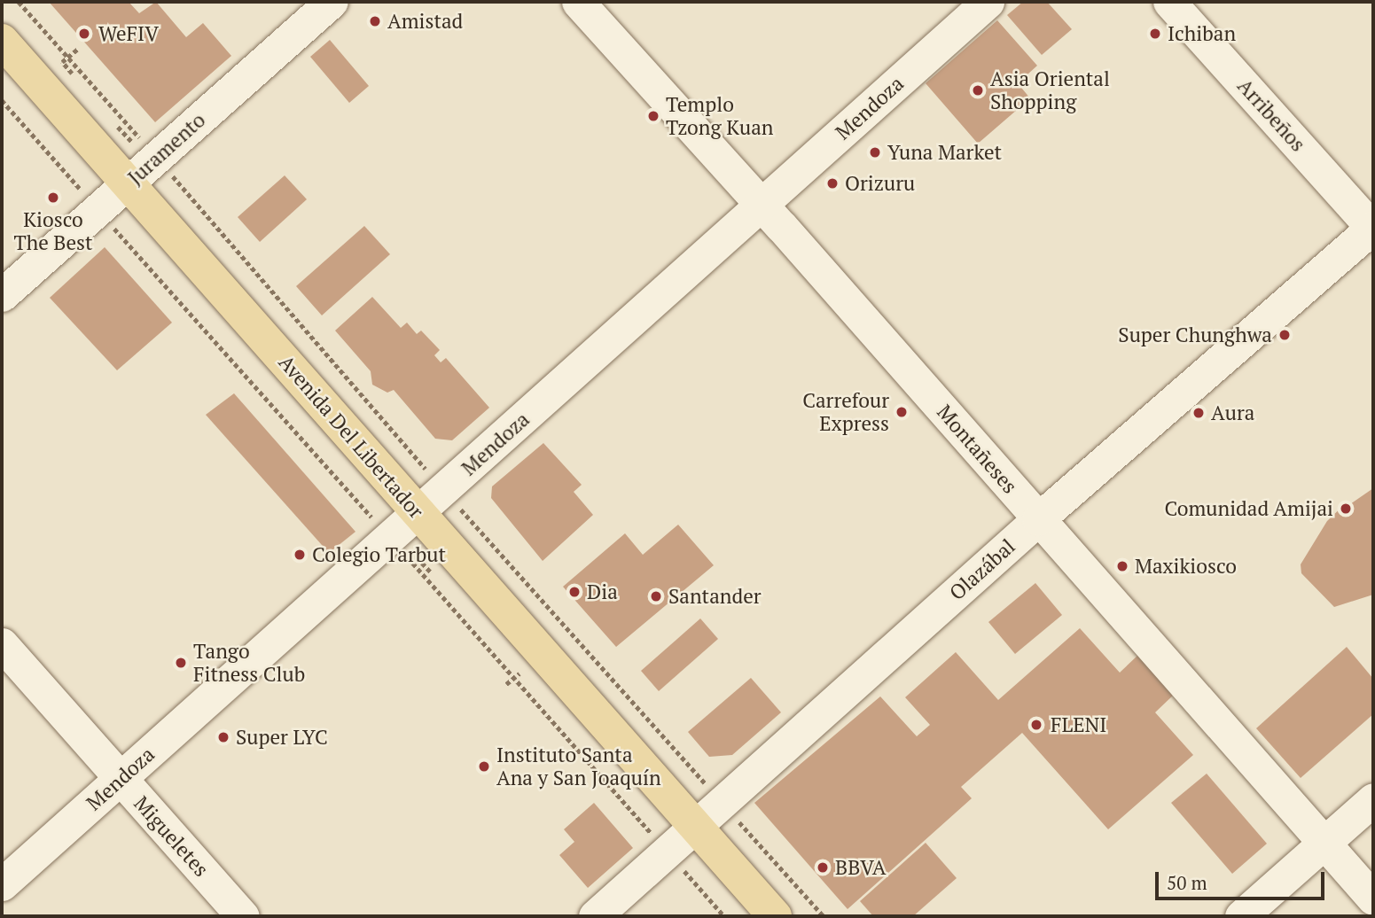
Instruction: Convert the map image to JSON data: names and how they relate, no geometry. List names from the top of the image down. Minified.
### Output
{"streets":{"main road":["Avenida Del Libertador"],"street":["Mendoza","Arribeños","Juramento","Montañeses","Olazábal","Migueletes"]},"crossings":[["Mendoza","Avenida Del Libertador"],["Mendoza","Montañeses"],["Mendoza","Migueletes"],["Arribeños","Olazábal"],["Juramento","Avenida Del Libertador"],["Avenida Del Libertador","Olazábal"],["Montañeses","Olazábal"]],"places":["Amistad","WeFIV","Ichiban","Asia Oriental Shopping","Templo Tzong Kuan","Yuna Market","Orizuru","Kiosco The Best","Super Chunghwa","Carrefour Express","Aura","Comunidad Amijai","Colegio Tarbut","Maxikiosco","Dia","Santander","Tango Fitness Club","FLENI","Super LYC","Instituto Santa Ana y San Joaquín","BBVA"],"scale_bar":"50 m"}
